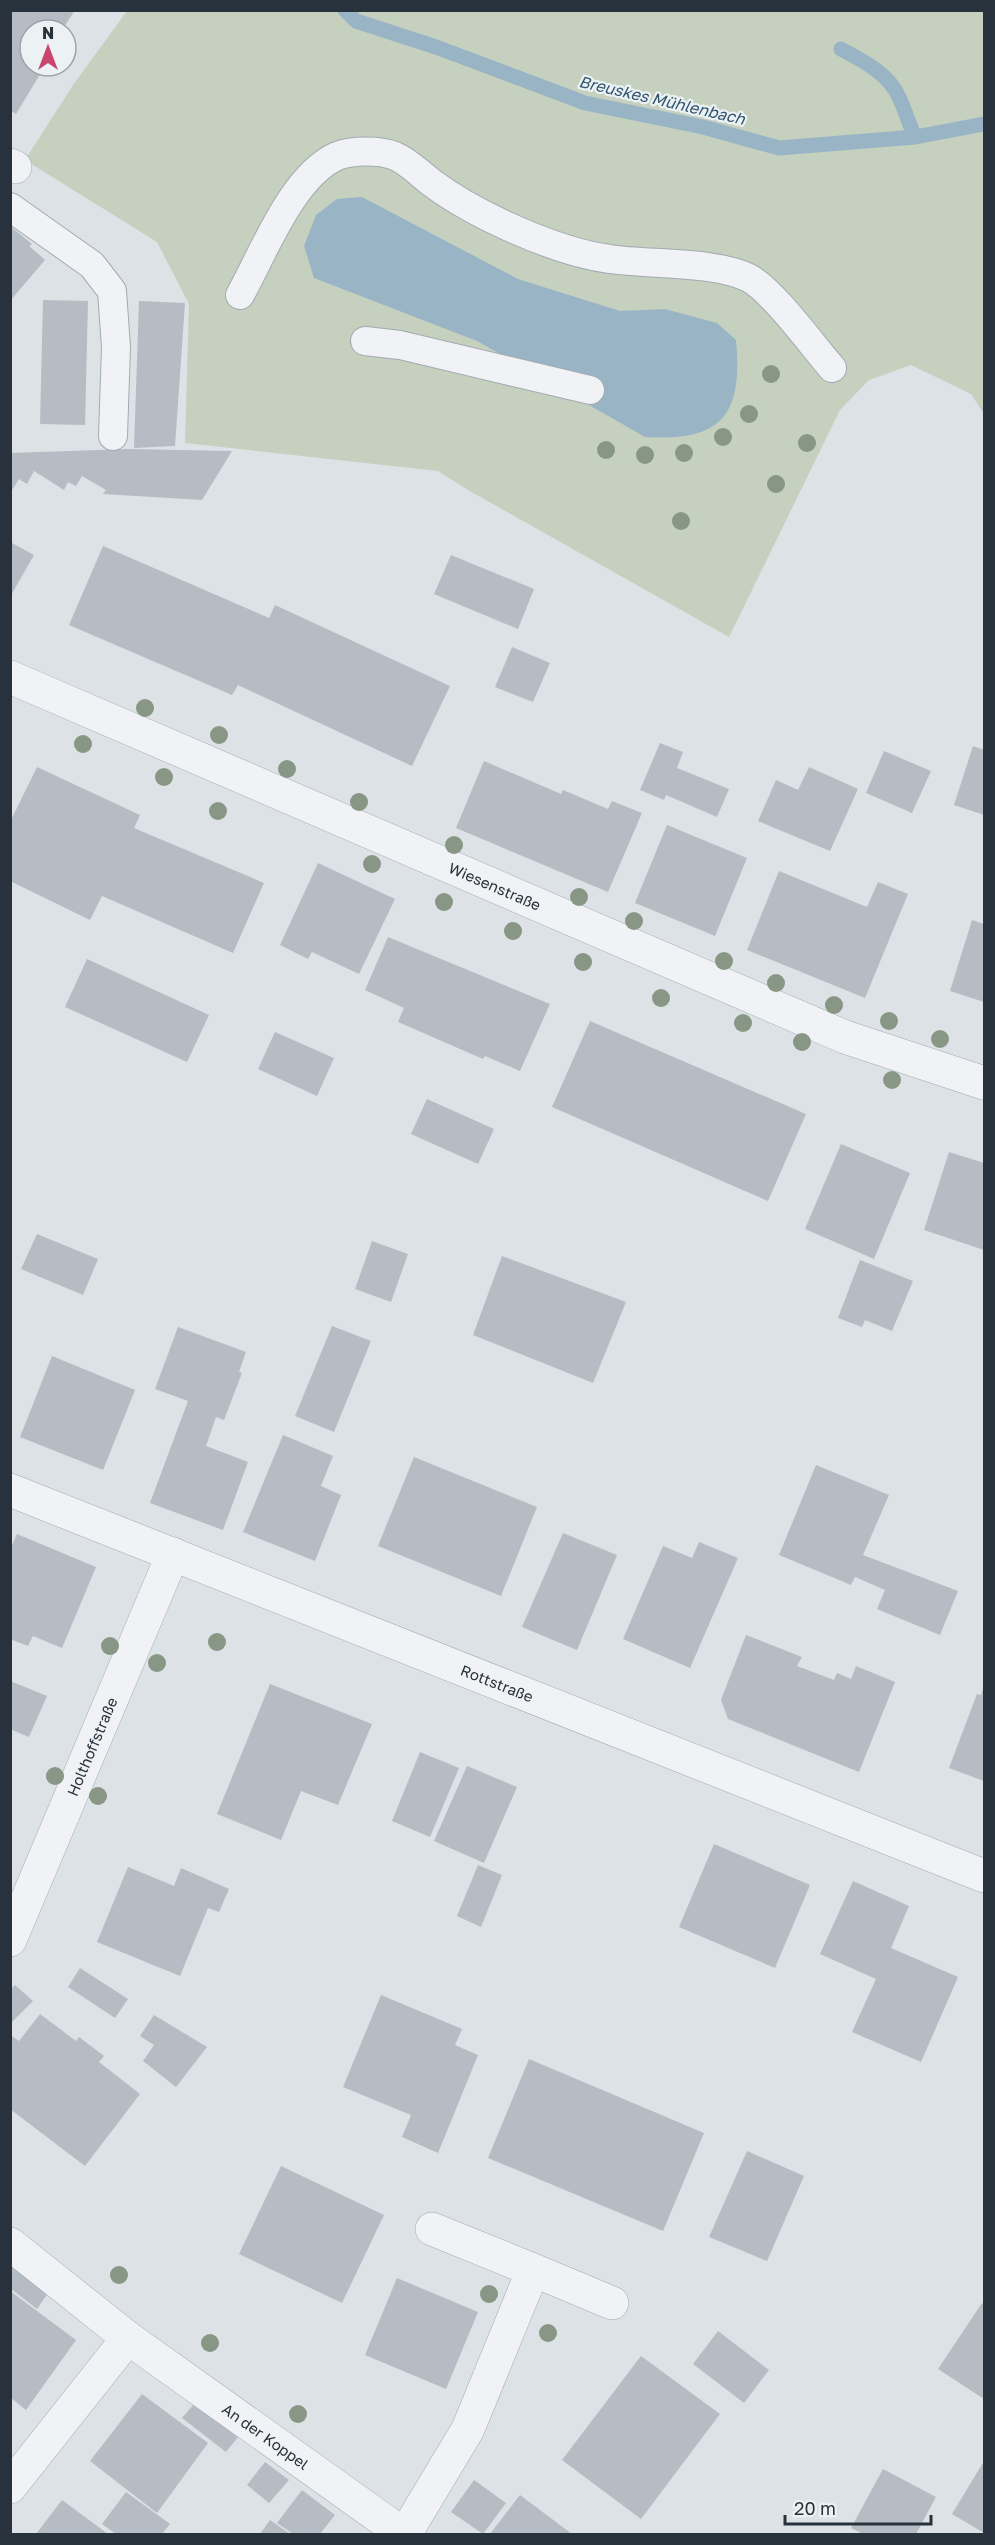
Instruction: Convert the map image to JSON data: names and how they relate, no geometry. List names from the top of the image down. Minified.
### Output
{"streets":{"street":["Wiesenstraße","Rottstraße","Holthoffstraße","An der Koppel"]},"crossings":[["Rottstraße","Holthoffstraße"]],"water":["Breuskes Mühlenbach"],"scale_bar":"20 m","north":"top"}
